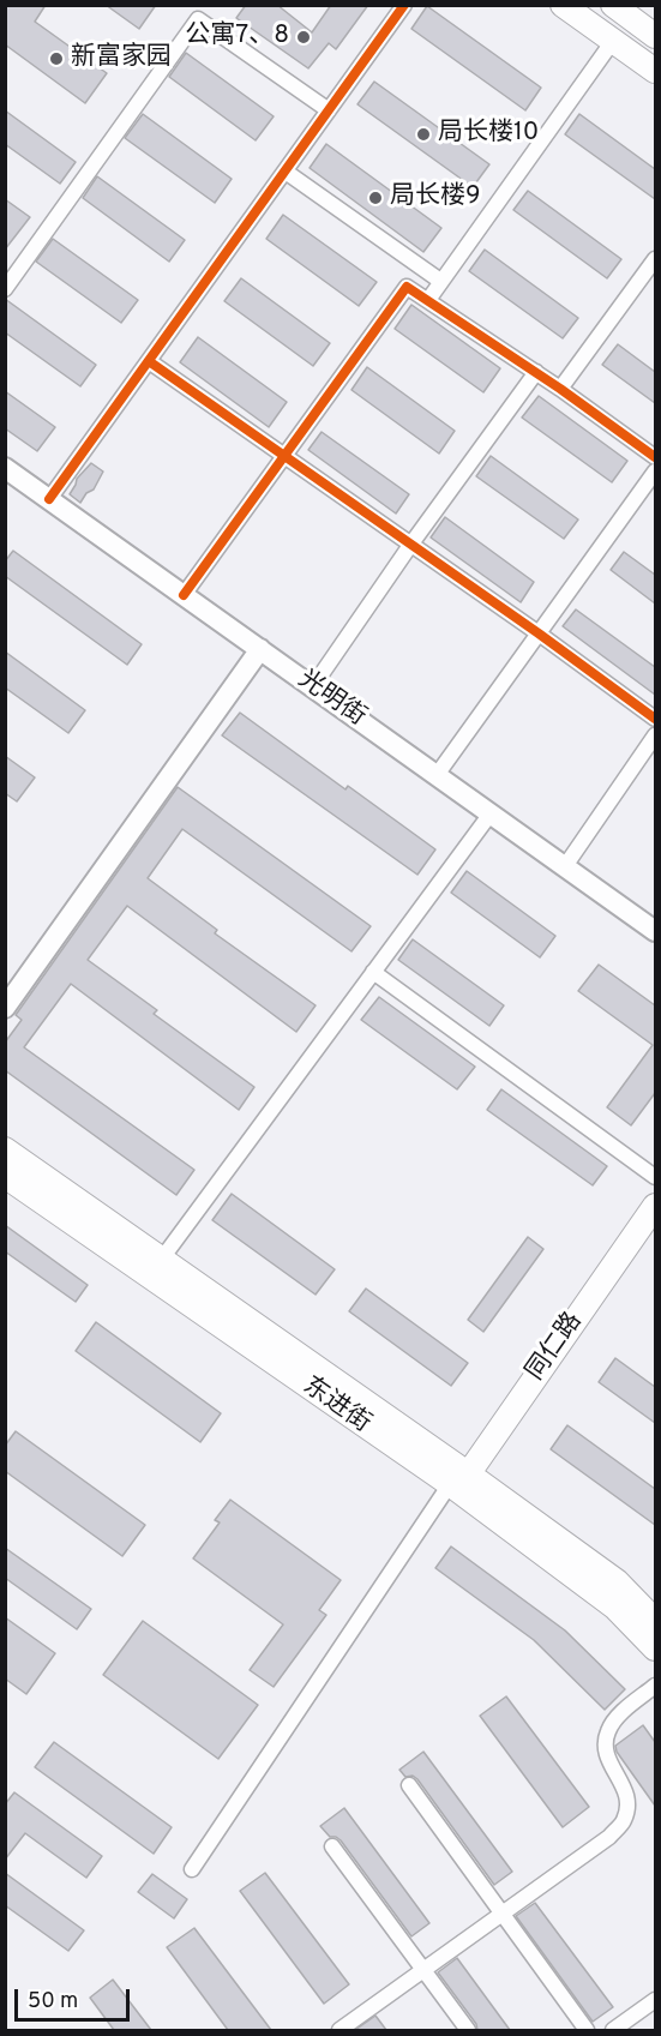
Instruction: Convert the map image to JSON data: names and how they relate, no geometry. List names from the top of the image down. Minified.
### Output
{"streets":{"main road":["光明街","同仁路","东进街"]},"crossings":[["同仁路","东进街"]],"places":["公寓7、8","新富家园","局长楼10","局长楼9"],"scale_bar":"50 m"}
